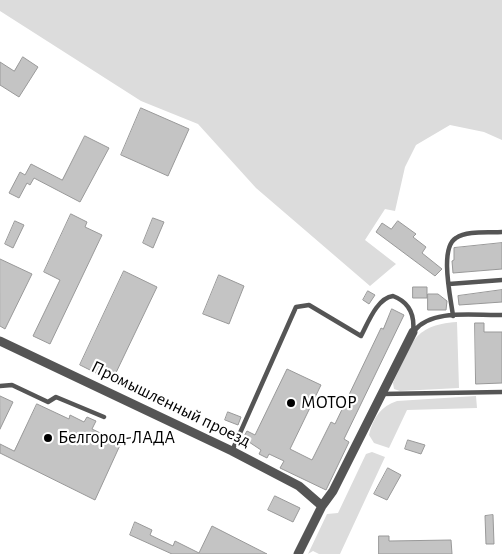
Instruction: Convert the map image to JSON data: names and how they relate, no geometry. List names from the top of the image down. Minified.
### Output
{"streets":{"street":["Промышленный проезд"]},"places":["МОТОР","Белгород-ЛАДА"]}
